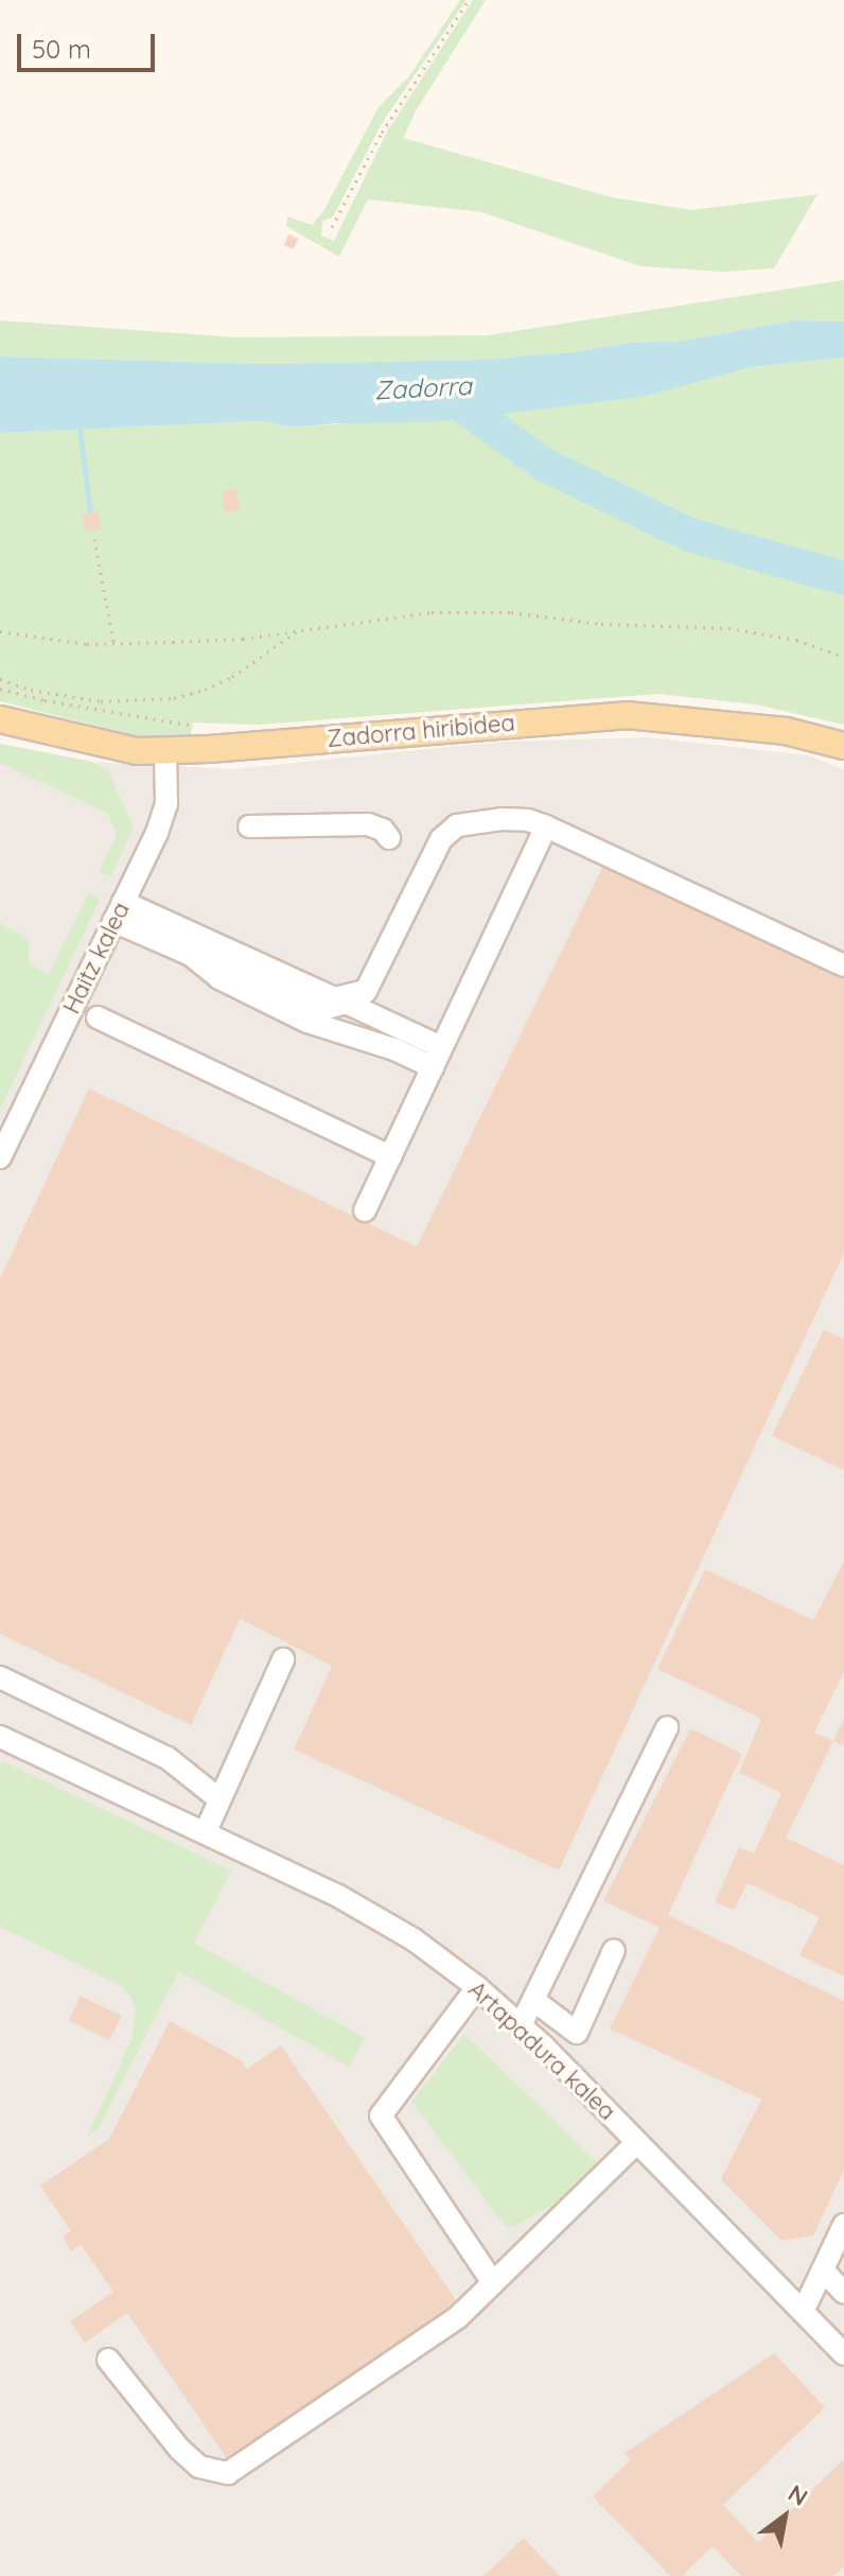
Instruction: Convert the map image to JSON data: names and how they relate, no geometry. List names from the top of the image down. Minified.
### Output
{"streets":{"main road":["Zadorra hiribidea"],"street":["Haitz kalea","Artapadura kalea"]},"crossings":[["Zadorra hiribidea","Haitz kalea"]],"water":["Zadorra"],"scale_bar":"50 m","north":"top right"}
